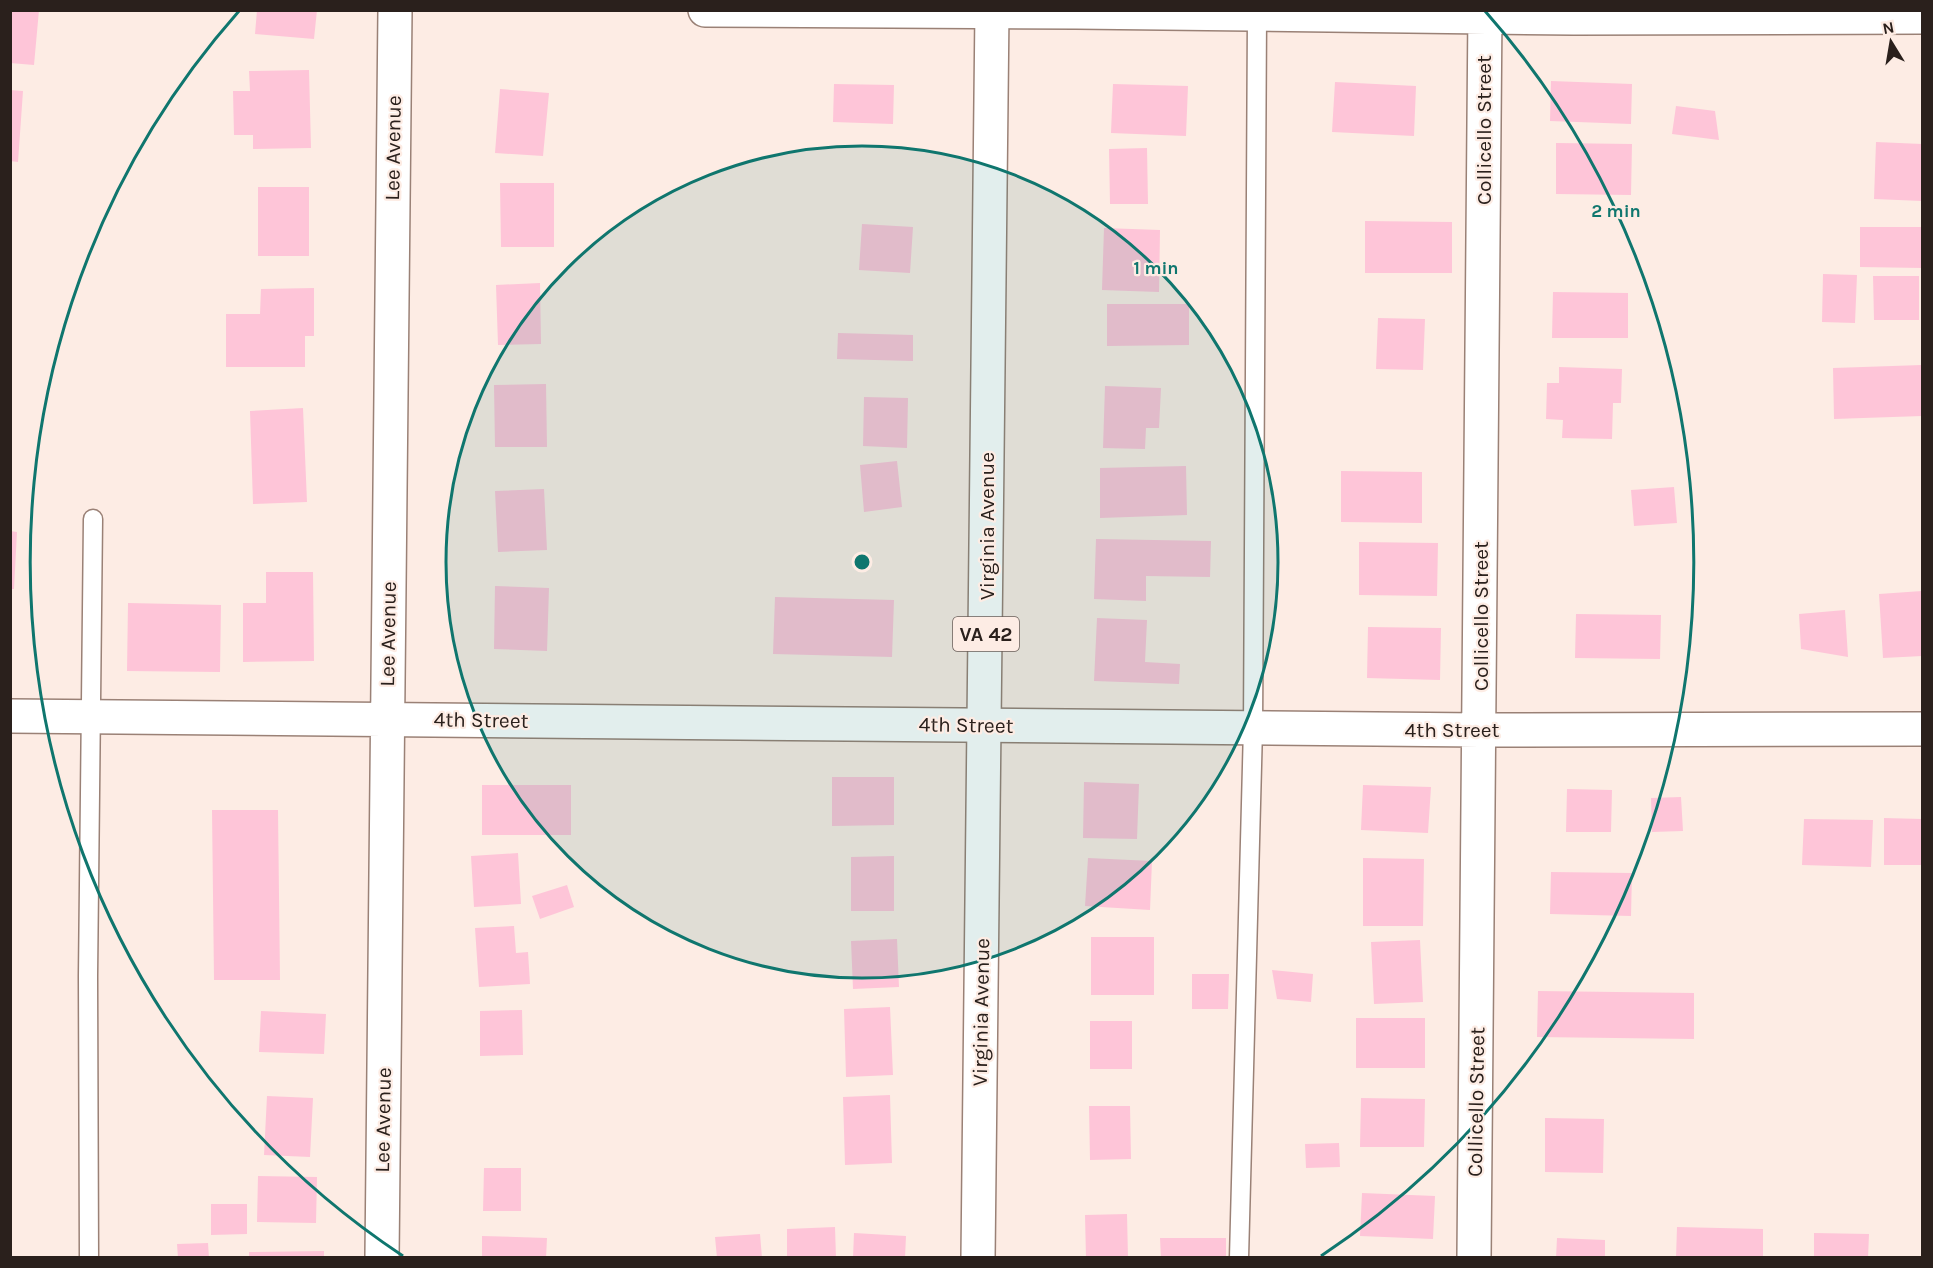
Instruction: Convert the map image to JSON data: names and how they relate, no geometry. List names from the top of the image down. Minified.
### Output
{"streets":{"street":["Collicello Street","Lee Avenue","Virginia Avenue","VA 42","4th Street"]},"crossings":[["Collicello Street","4th Street"],["Lee Avenue","4th Street"],["Virginia Avenue","4th Street"]],"north":"top","rings":["2 min","1 min"]}
